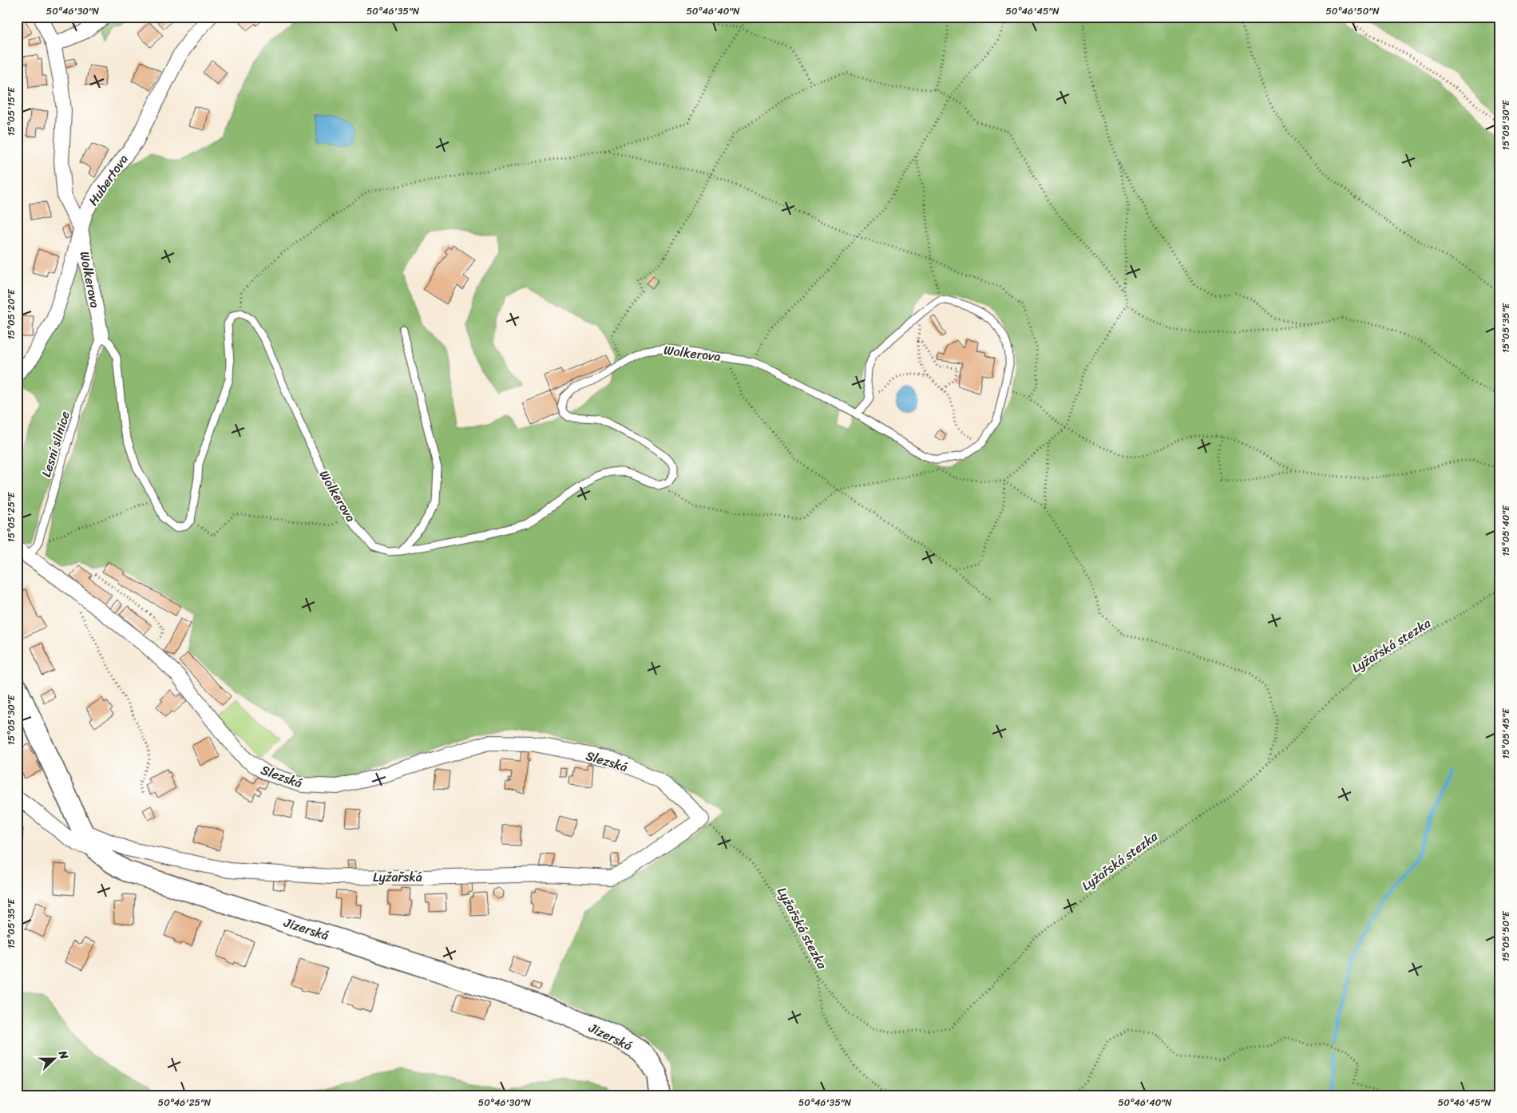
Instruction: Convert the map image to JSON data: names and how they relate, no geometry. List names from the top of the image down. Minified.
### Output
{"streets":{"street":["Hubertova","Wolkerova","Slezská","Lyžařská","Jizerská"],"lane":["Lesní silnice"],"path":["Lyžařská stezka"]},"crossings":[["Hubertova","Wolkerova"],["Wolkerova","Lesní silnice"],["Lesní silnice","Slezská"],["Lyžařská stezka","Slezská"],["Lyžařská stezka","Lyžařská"],["Slezská","Lyžařská"],["Lyžařská","Jizerská"]],"north":"right","coordinates":["50°46'30\"N","50°46'35\"N","50°46'40\"N","50°46'45\"N","50°46'50\"N","15°05'15\"E","15°05'30\"E","15°05'20\"E","15°05'35\"E","15°05'25\"E","15°05'40\"E","15°05'45\"E","15°05'50\"E","50°46'25\"N"]}
